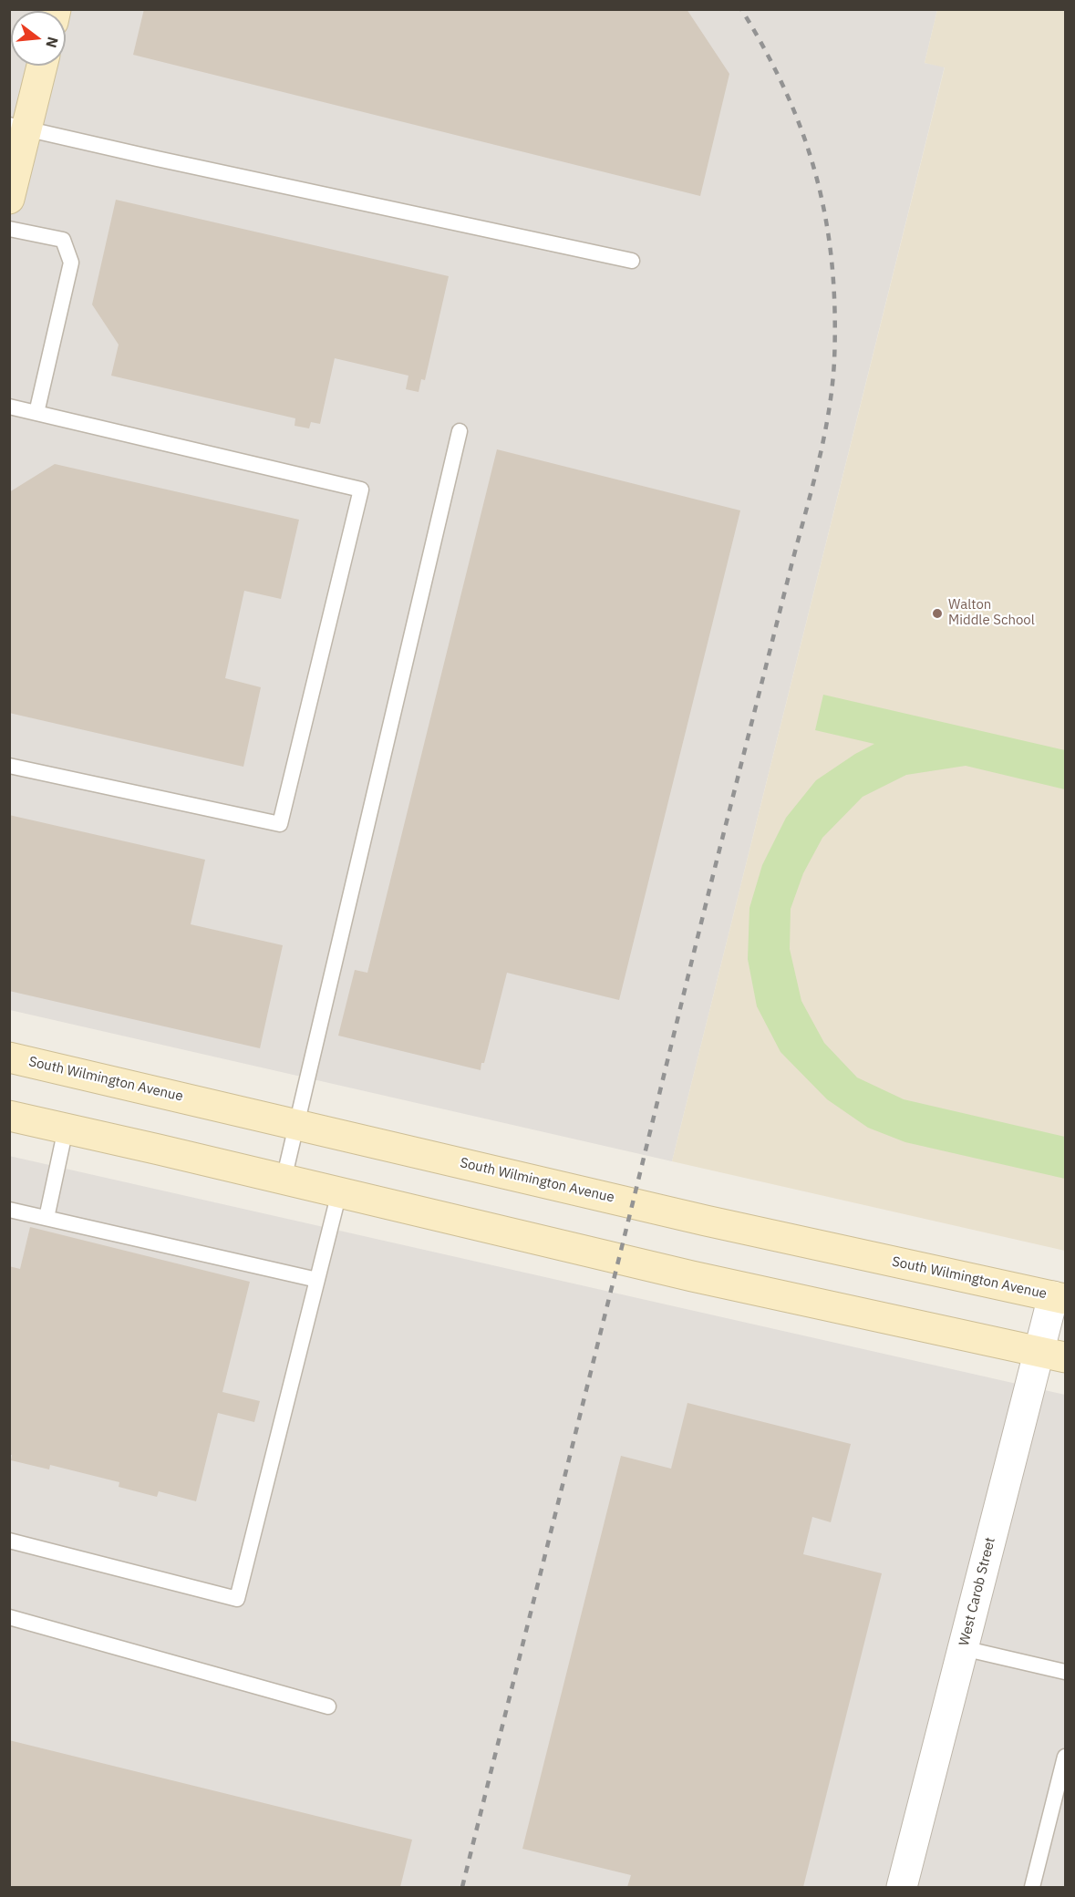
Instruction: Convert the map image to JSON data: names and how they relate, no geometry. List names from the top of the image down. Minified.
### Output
{"streets":{"main road":["South Wilmington Avenue"],"street":["West Carob Street"]},"crossings":[["South Wilmington Avenue","West Carob Street"]],"places":["Walton Middle School"],"north":"right"}
